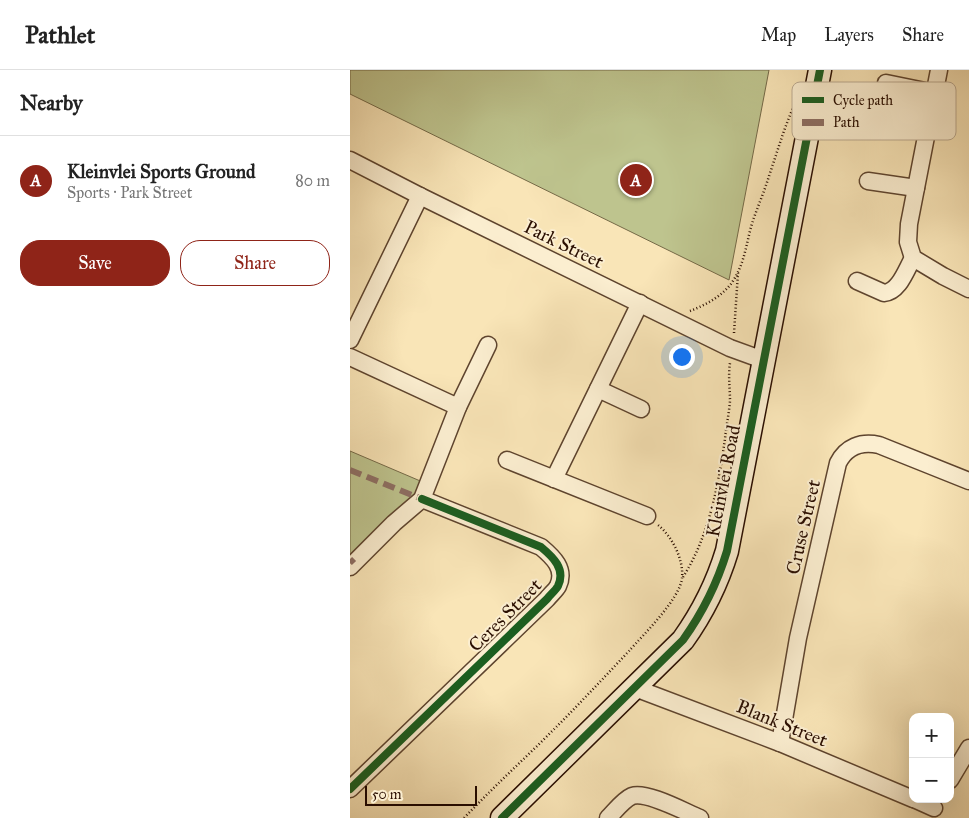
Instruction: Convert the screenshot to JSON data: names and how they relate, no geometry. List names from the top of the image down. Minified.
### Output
{"streets":{"street":["Park Street","Kleinvlei Road","Cruse Street","Ceres Street","Blank Street"]},"crossings":[["Park Street","Kleinvlei Road"],["Kleinvlei Road","Blank Street"],["Cruse Street","Blank Street"]],"legend":["Cycle path","Path"],"scale_bar":"50 m","page":{"header":"Pathlet","nav":["Map","Layers","Share"],"heading":"Nearby","list":[{"mark":"A","name":"Kleinvlei Sports Ground","note":"Sports · Park Street","value":"80 m"}],"pins":"A","buttons":["Save","Share"],"map_buttons":["+","−"],"scale":"50 m"}}
